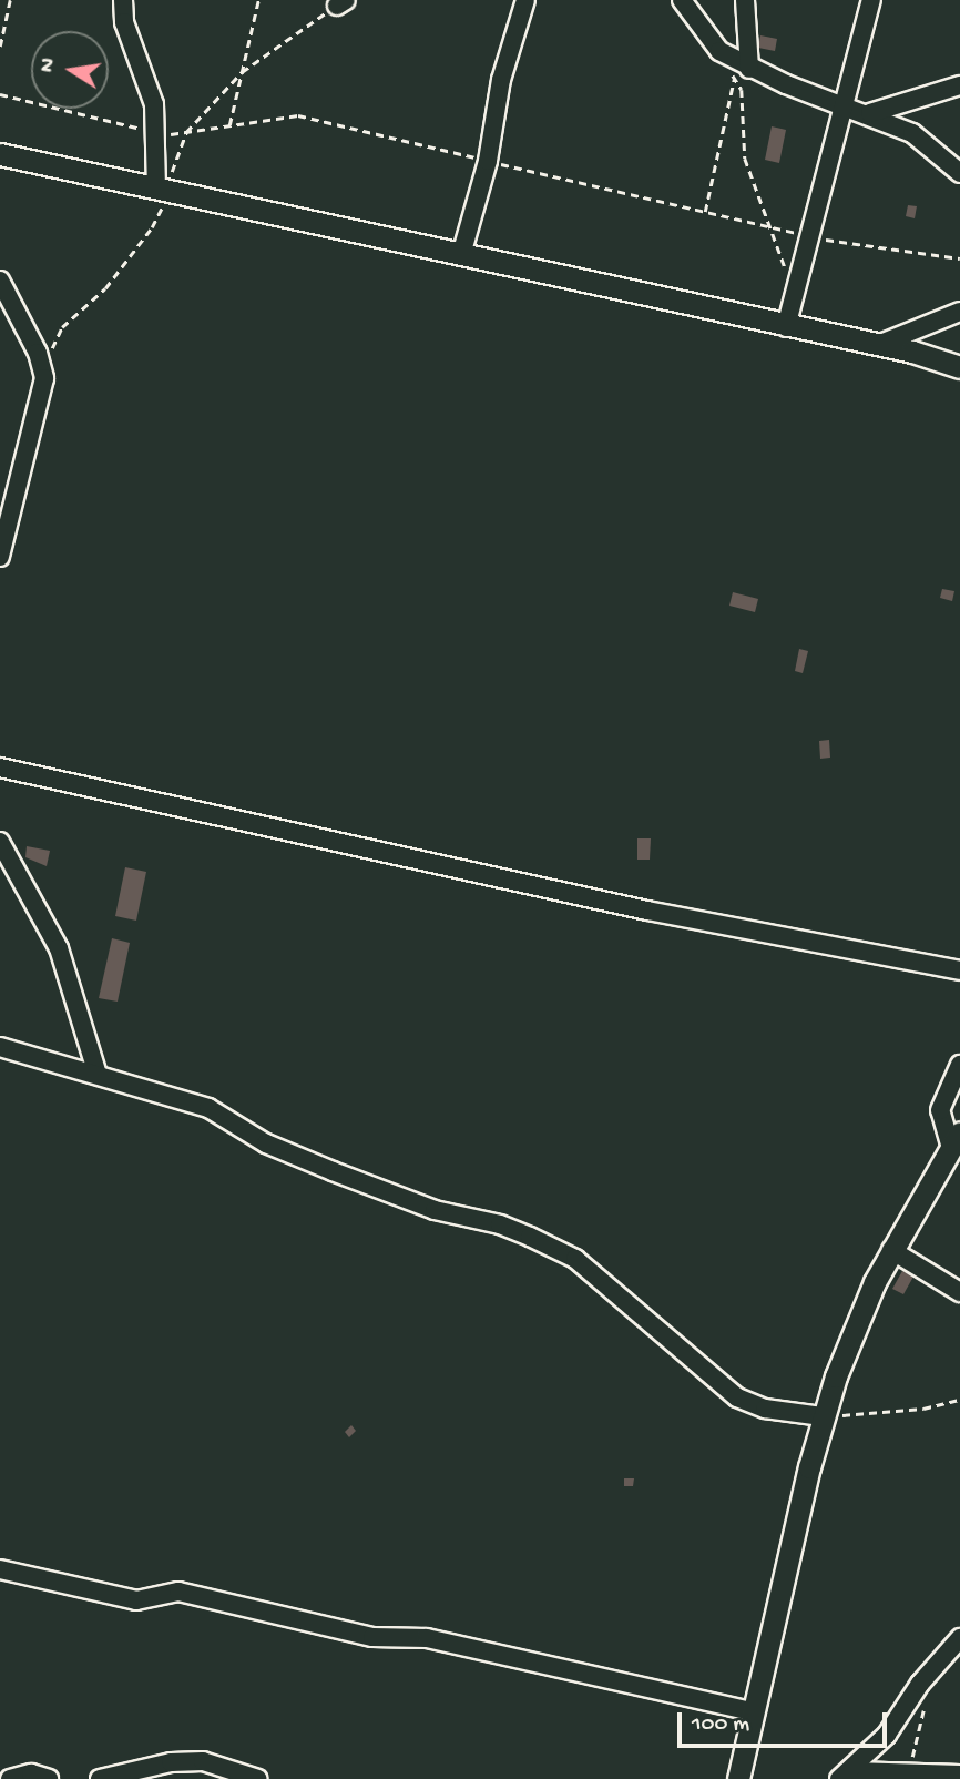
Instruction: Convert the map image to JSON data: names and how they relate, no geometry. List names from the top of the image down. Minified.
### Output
{"scale_bar":"100 m","north":"left"}
